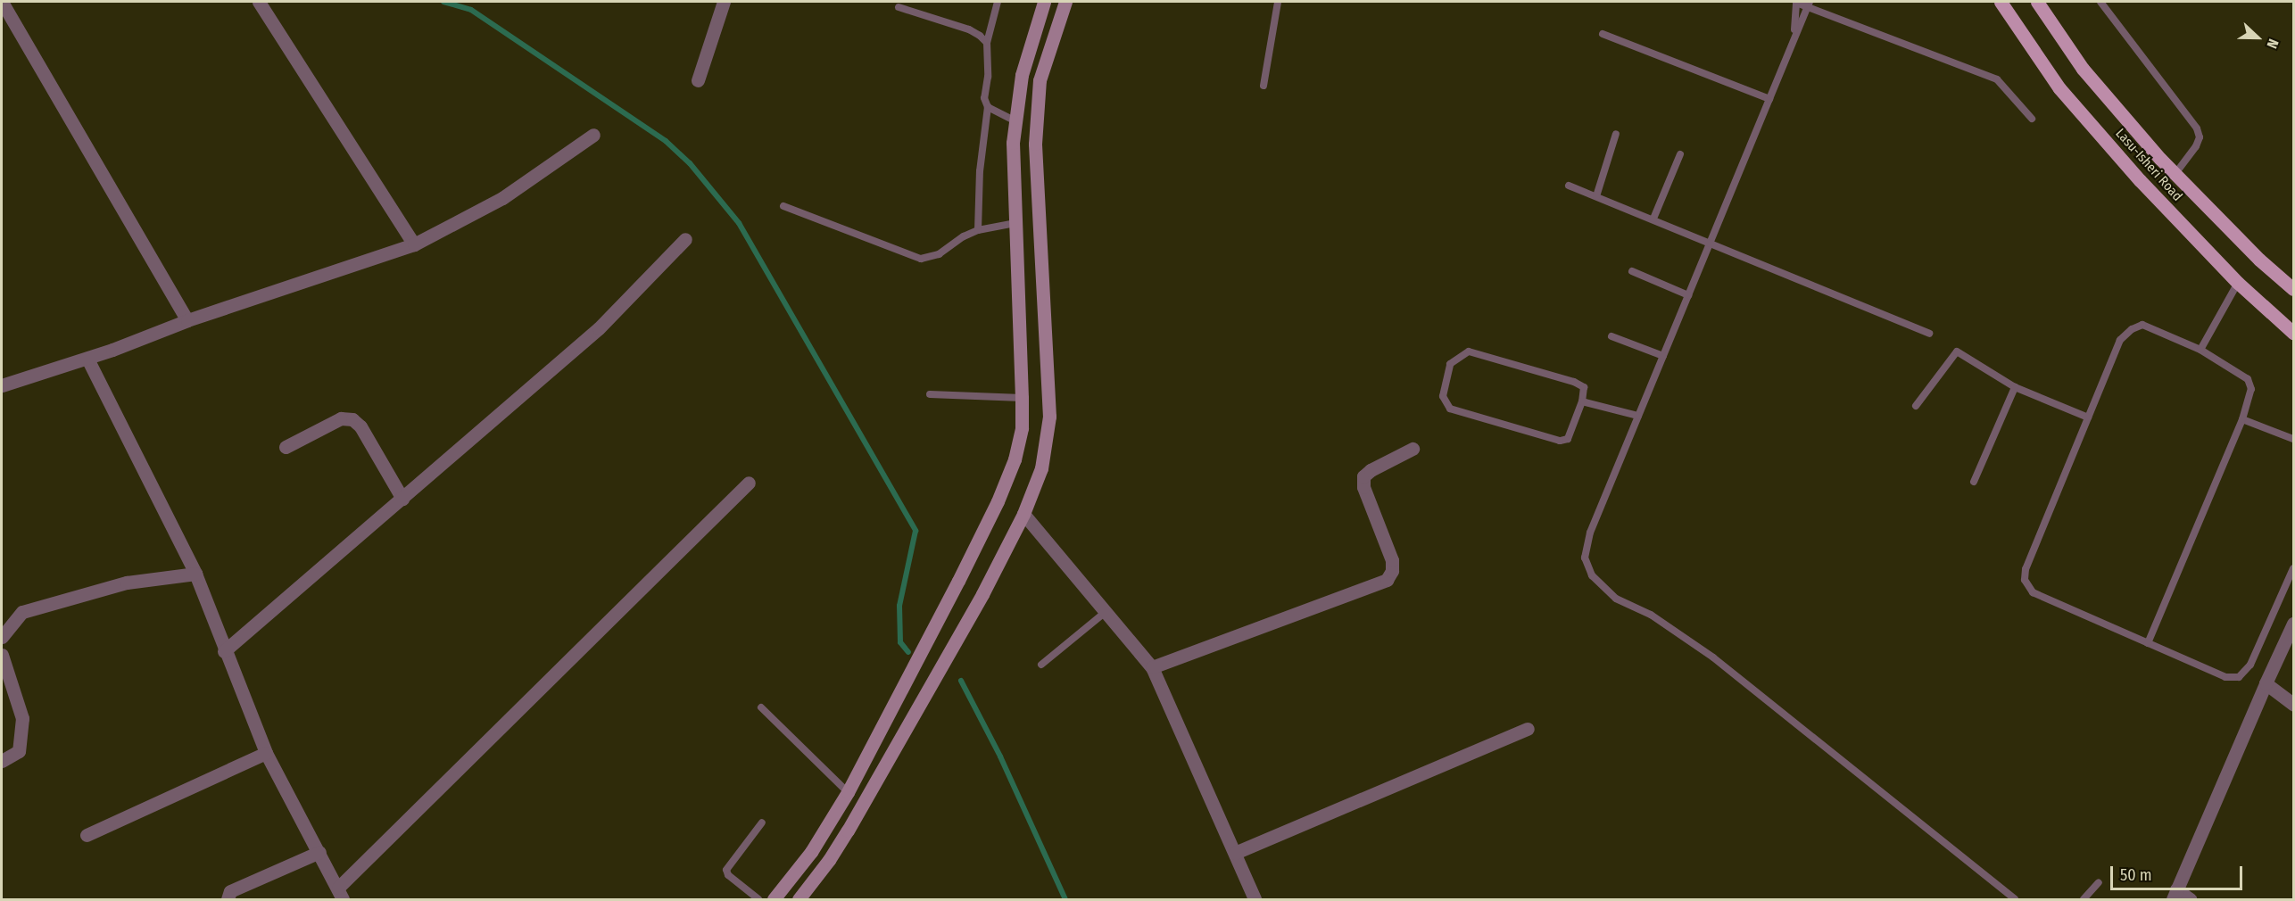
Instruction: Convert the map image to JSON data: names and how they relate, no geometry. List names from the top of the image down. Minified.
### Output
{"streets":{"main road":["Lasu-Isheri Road"]},"scale_bar":"50 m","north":"right"}
